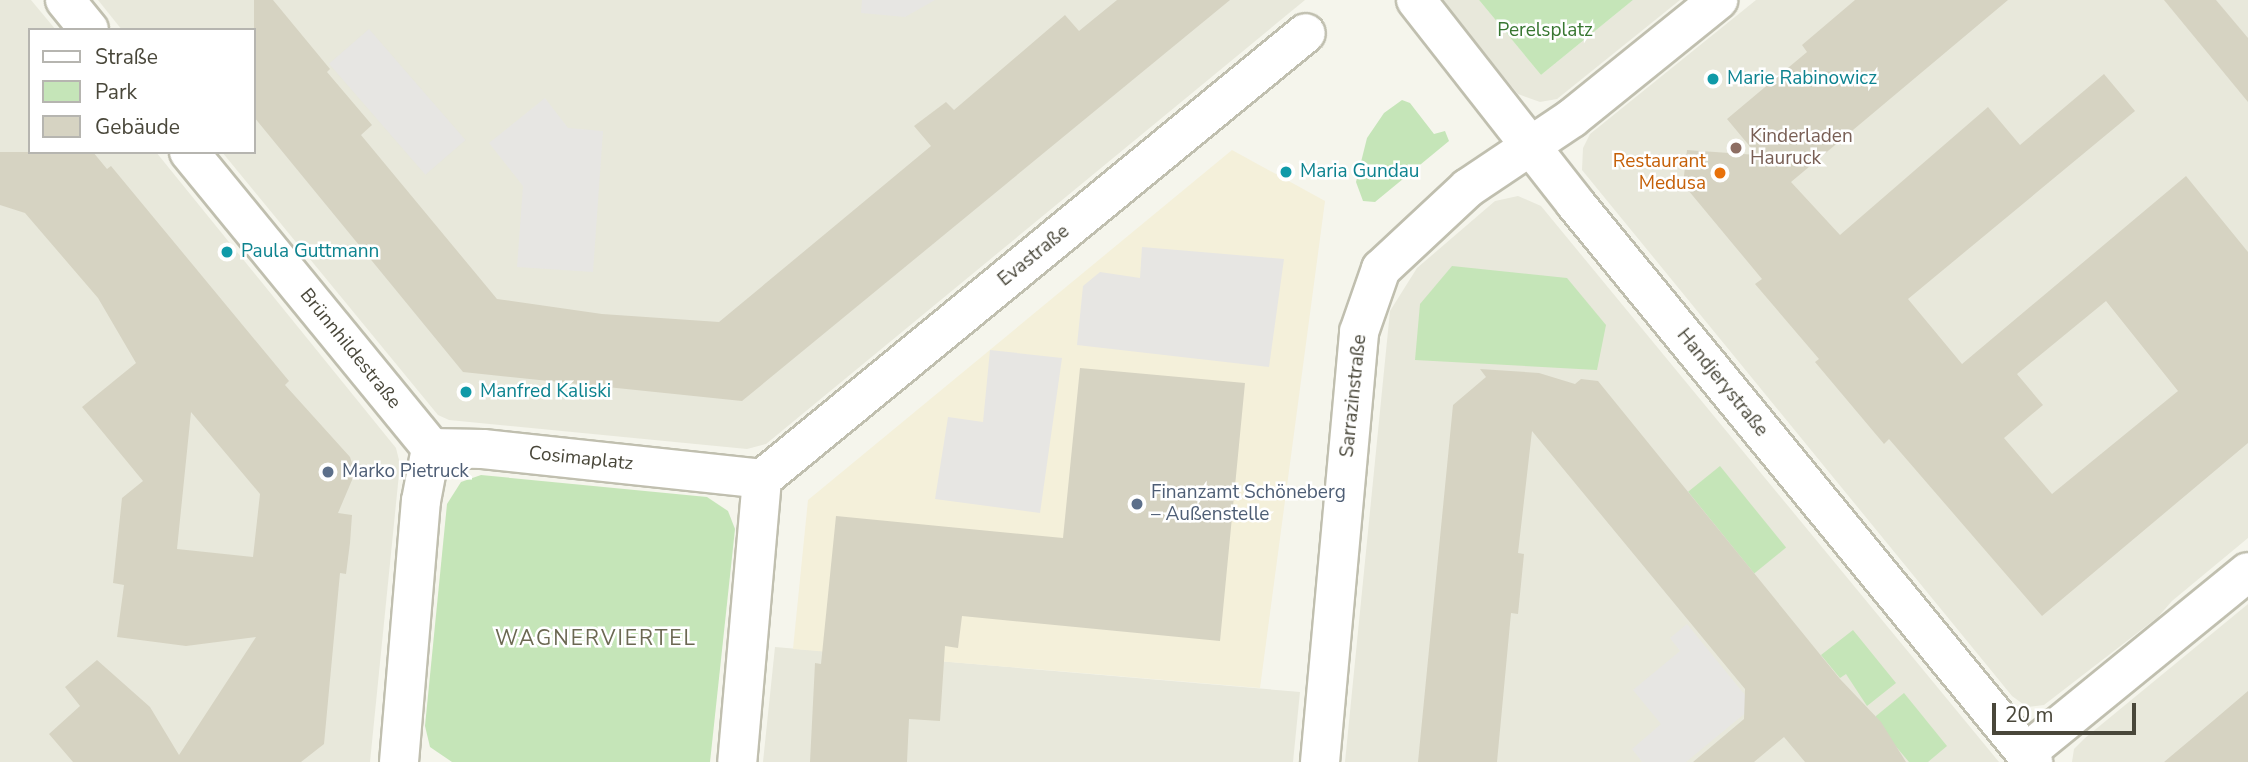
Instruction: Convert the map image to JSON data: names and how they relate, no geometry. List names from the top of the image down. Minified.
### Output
{"streets":{"street":["Evastraße","Brünnhildestraße","Handjerystraße","Sarrazinstraße","Cosimaplatz"]},"crossings":[["Evastraße","Cosimaplatz"],["Brünnhildestraße","Cosimaplatz"],["Handjerystraße","Sarrazinstraße"]],"districts":["WAGNERVIERTEL"],"parks":["Perelsplatz"],"places":["Marie Rabinowicz","Kinderladen Hauruck","Maria Gundau","Restaurant Medusa","Paula Guttmann","Manfred Kaliski","Marko Pietruck","Finanzamt Schöneberg – Außenstelle"],"legend":["Straße","Park","Gebäude"],"scale_bar":"20 m"}
